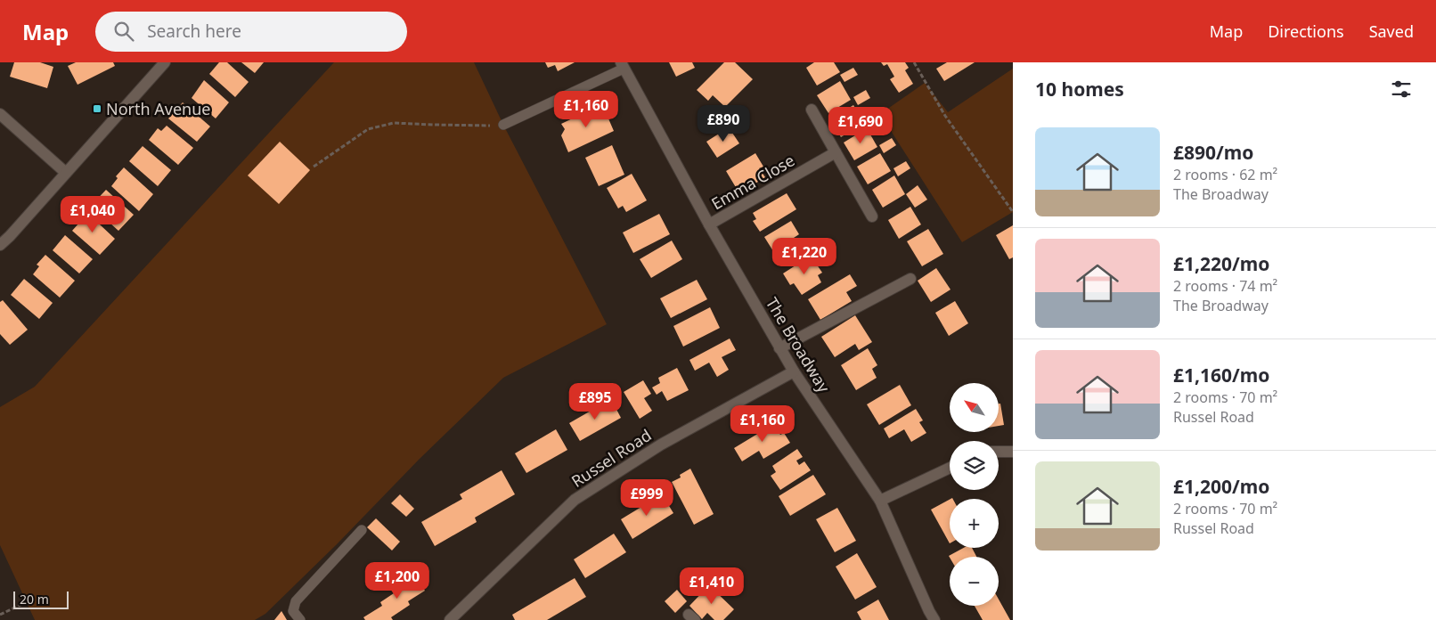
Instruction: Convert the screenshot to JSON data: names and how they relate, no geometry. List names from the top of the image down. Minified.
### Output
{"streets":{"street":["Emma Close","The Broadway","Russel Road"]},"crossings":[["Emma Close","The Broadway"],["The Broadway","Russel Road"]],"places":{"transit":["North Avenue"]},"scale_bar":"20 m","north":"top left","page":{"header":"Map","search":"Search here","nav":["Map","Directions","Saved"],"heading":"10 homes","price":["£1,160","£890","£1,690","£1,040","£1,220","£895","£1,160","£999","£1,200","£1,410"],"list":[{"name":"£890/mo","note":"2 rooms · 62 m² · The Broadway"},{"name":"£1,220/mo","note":"2 rooms · 74 m² · The Broadway"},{"name":"£1,160/mo","note":"2 rooms · 70 m² · Russel Road"},{"name":"£1,200/mo","note":"2 rooms · 70 m² · Russel Road"}],"map_buttons":["+","−"],"scale":"20 m"}}
